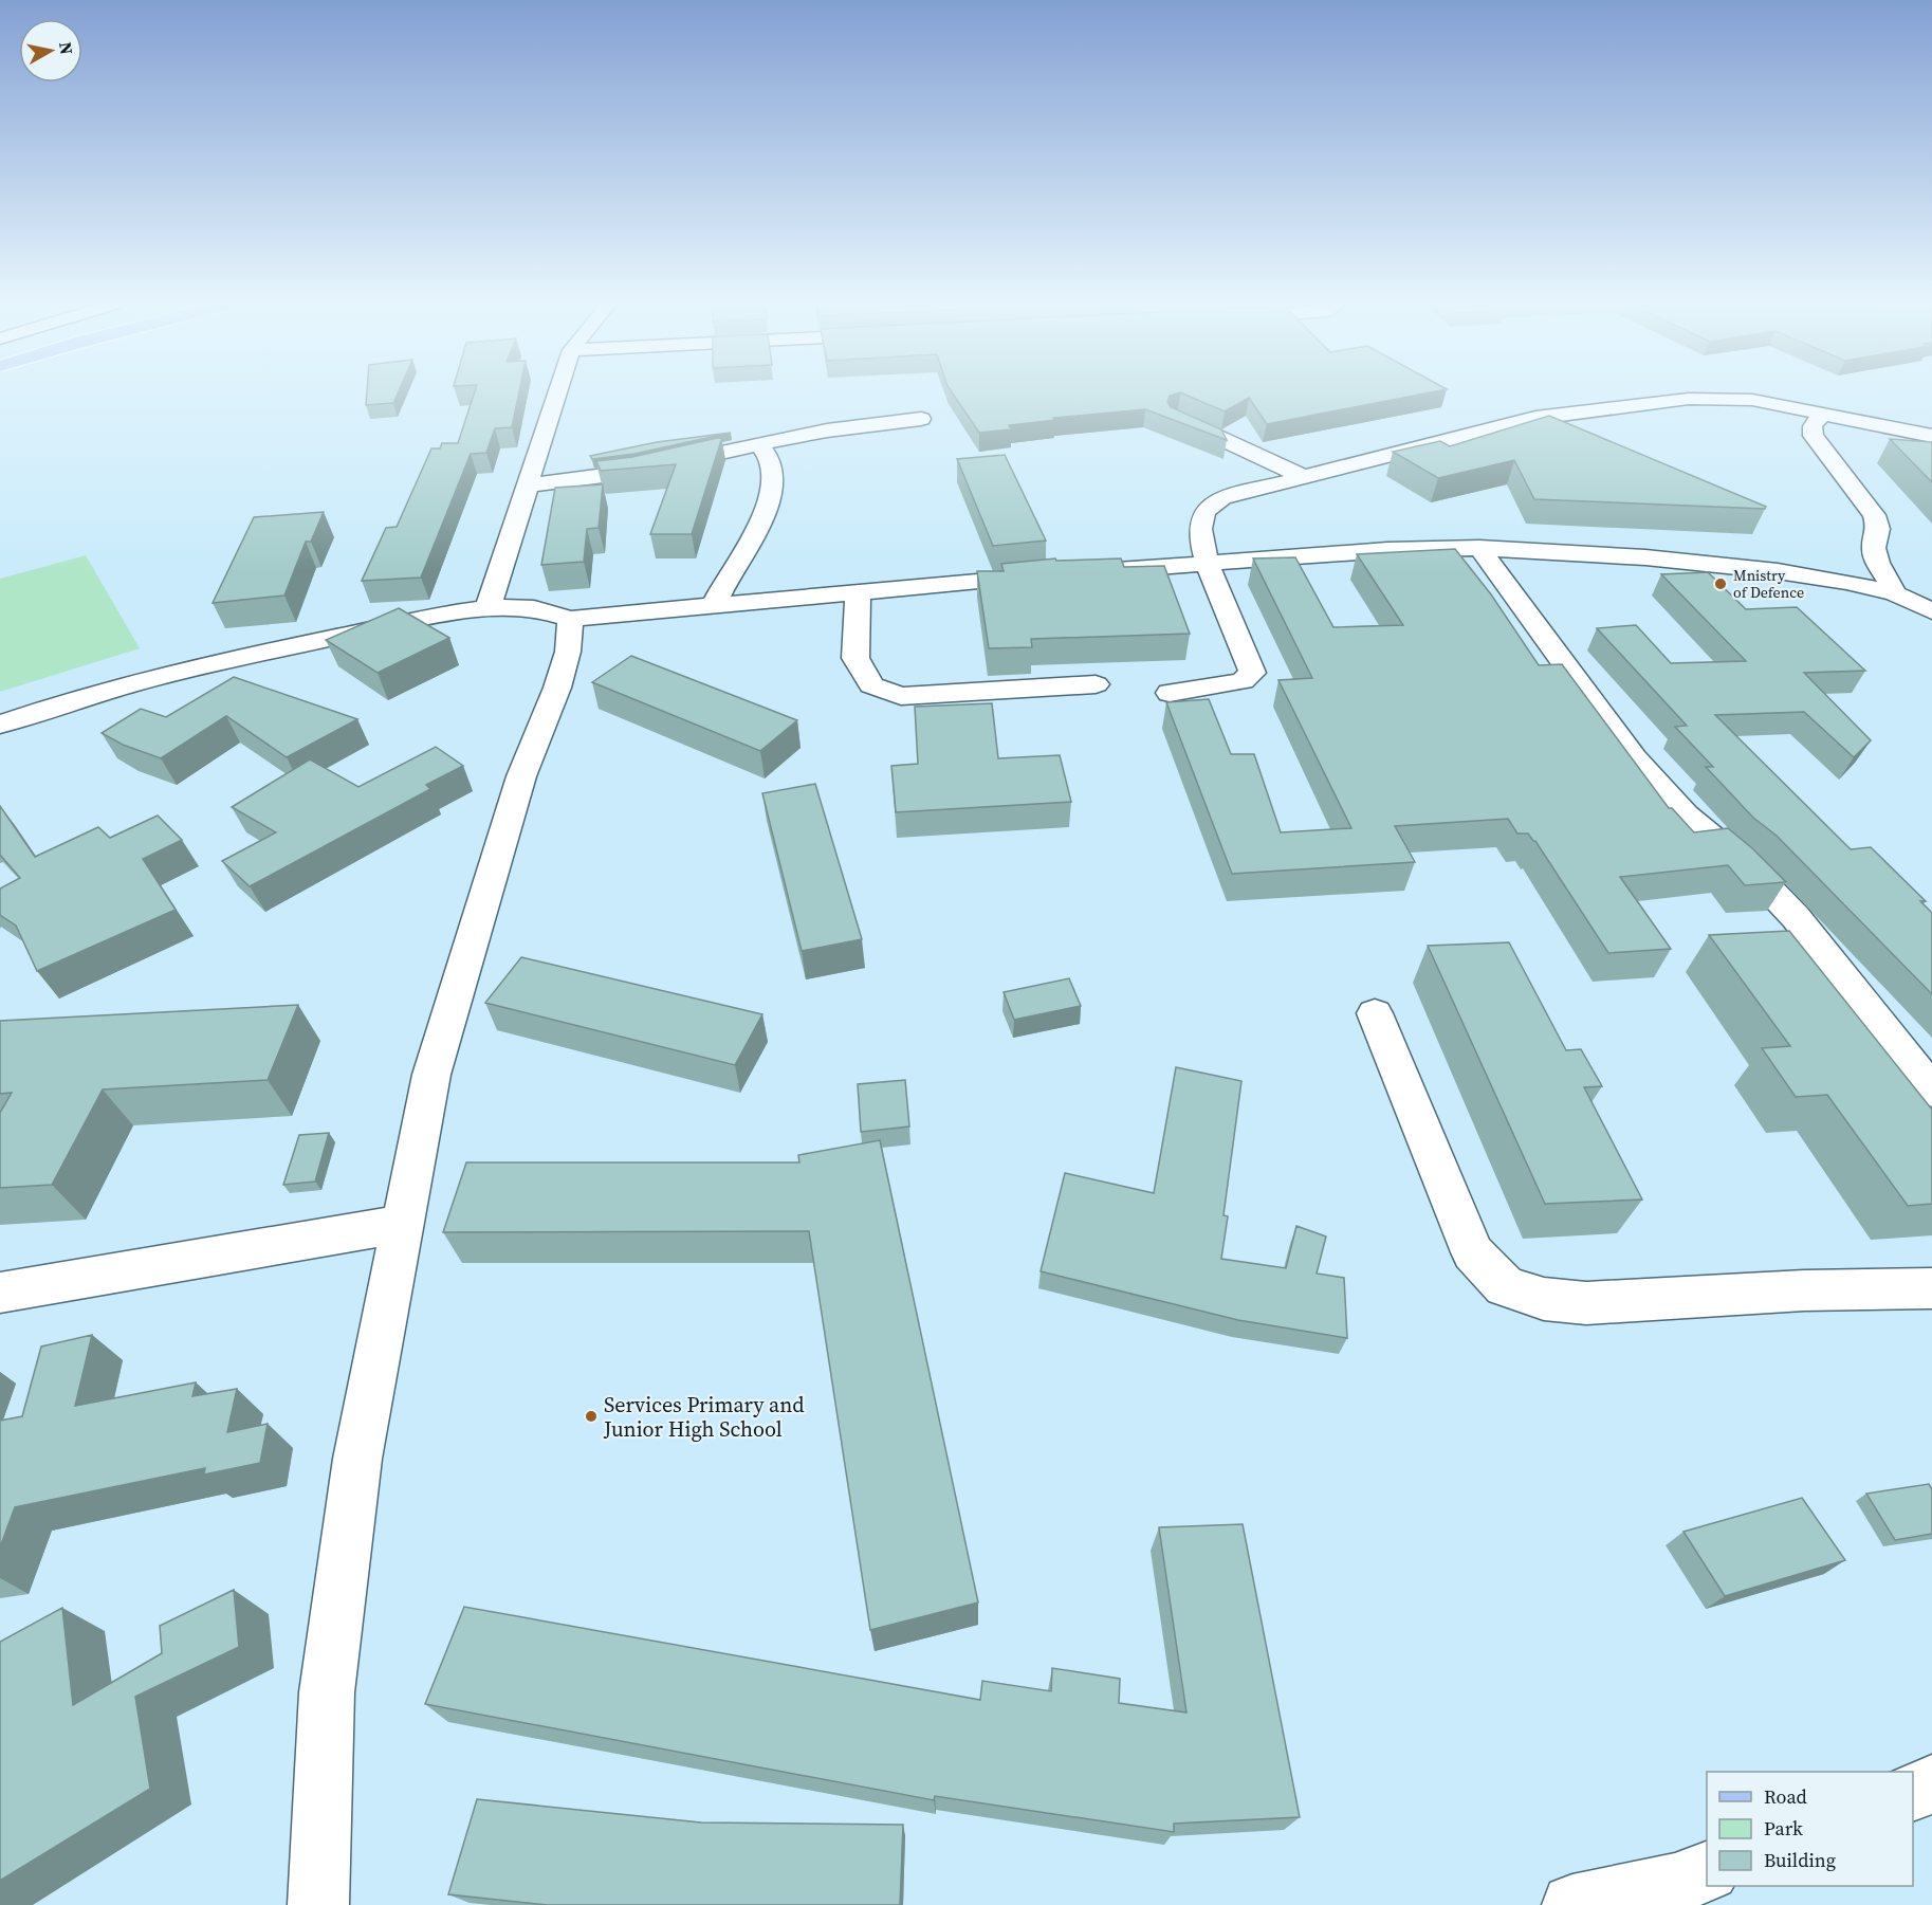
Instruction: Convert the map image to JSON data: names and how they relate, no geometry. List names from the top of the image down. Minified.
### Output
{"places":["Mnistry of Defence","Services Primary and Junior High School"],"legend":["Road","Park","Building"],"north":"right"}
